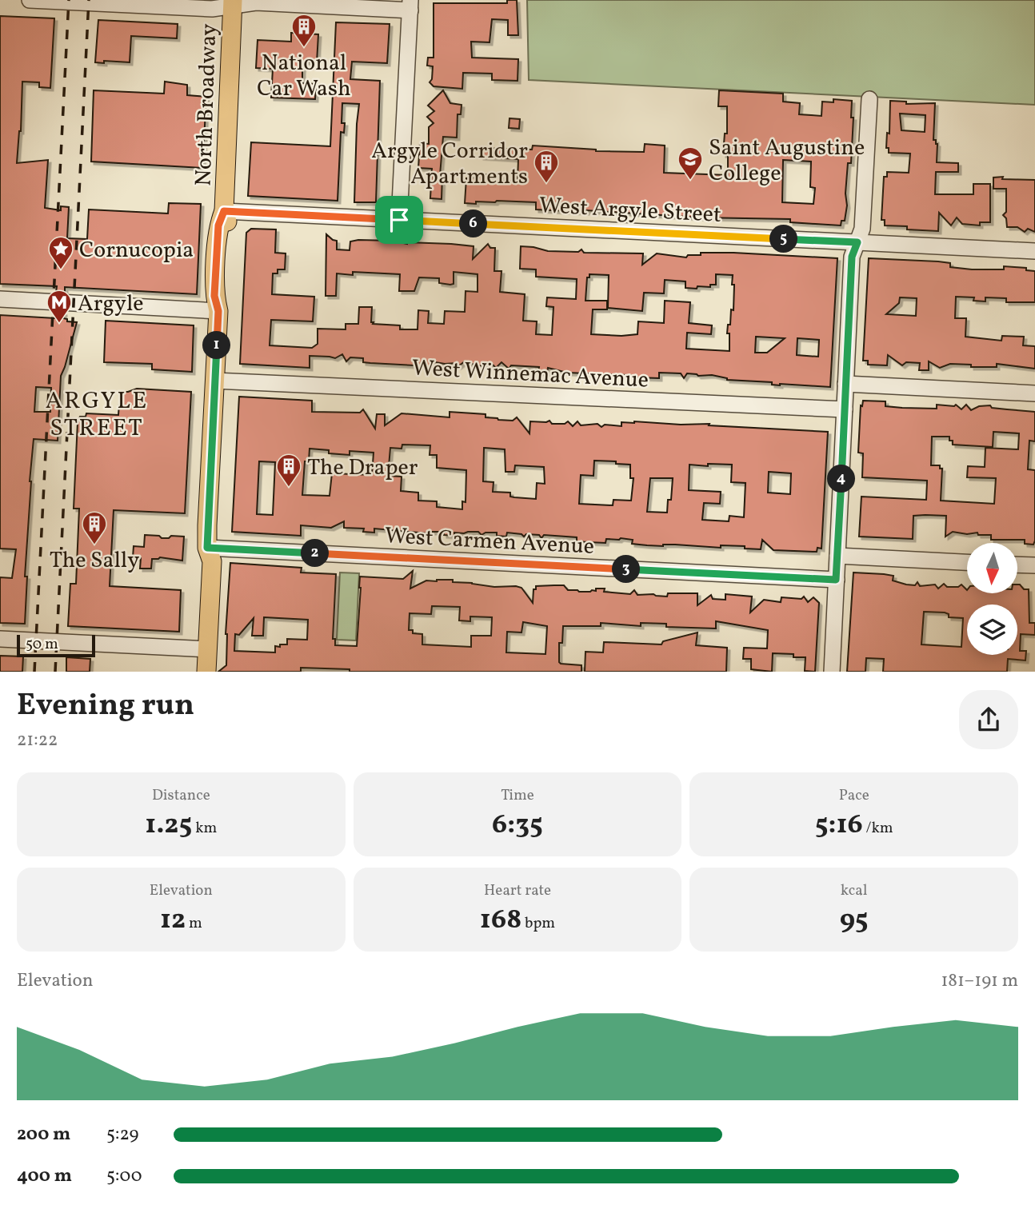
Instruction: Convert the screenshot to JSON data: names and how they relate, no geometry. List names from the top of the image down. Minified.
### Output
{"streets":{"main road":["North Broadway"],"street":["West Argyle Street","West Winnemac Avenue","West Carmen Avenue"]},"crossings":[["North Broadway","West Argyle Street"],["North Broadway","West Winnemac Avenue"],["North Broadway","West Carmen Avenue"]],"districts":["ARGYLE STREET"],"places":{"building":["National Car Wash","Argyle Corridor Apartments","The Draper","The Sally"],"school or university":["Saint Augustine College"],"place":["Cornucopia"],"metro station":["Argyle"]},"scale_bar":"50 m","north":"bottom","page":{"pins":["6","5","1","4","2","3"],"scale":"50 m","heading":["Evening run","21:22"],"stats":[["Distance","1.25 km"],["Time","6:35"],["Pace","5:16 /km"],["Elevation","12 m"],["Heart rate","168 bpm"],["kcal","95"]],"chart":["Elevation","181–191 m"],"list":[{"name":"200 m","note":"5:29"},{"name":"400 m","note":"5:00"}]}}
